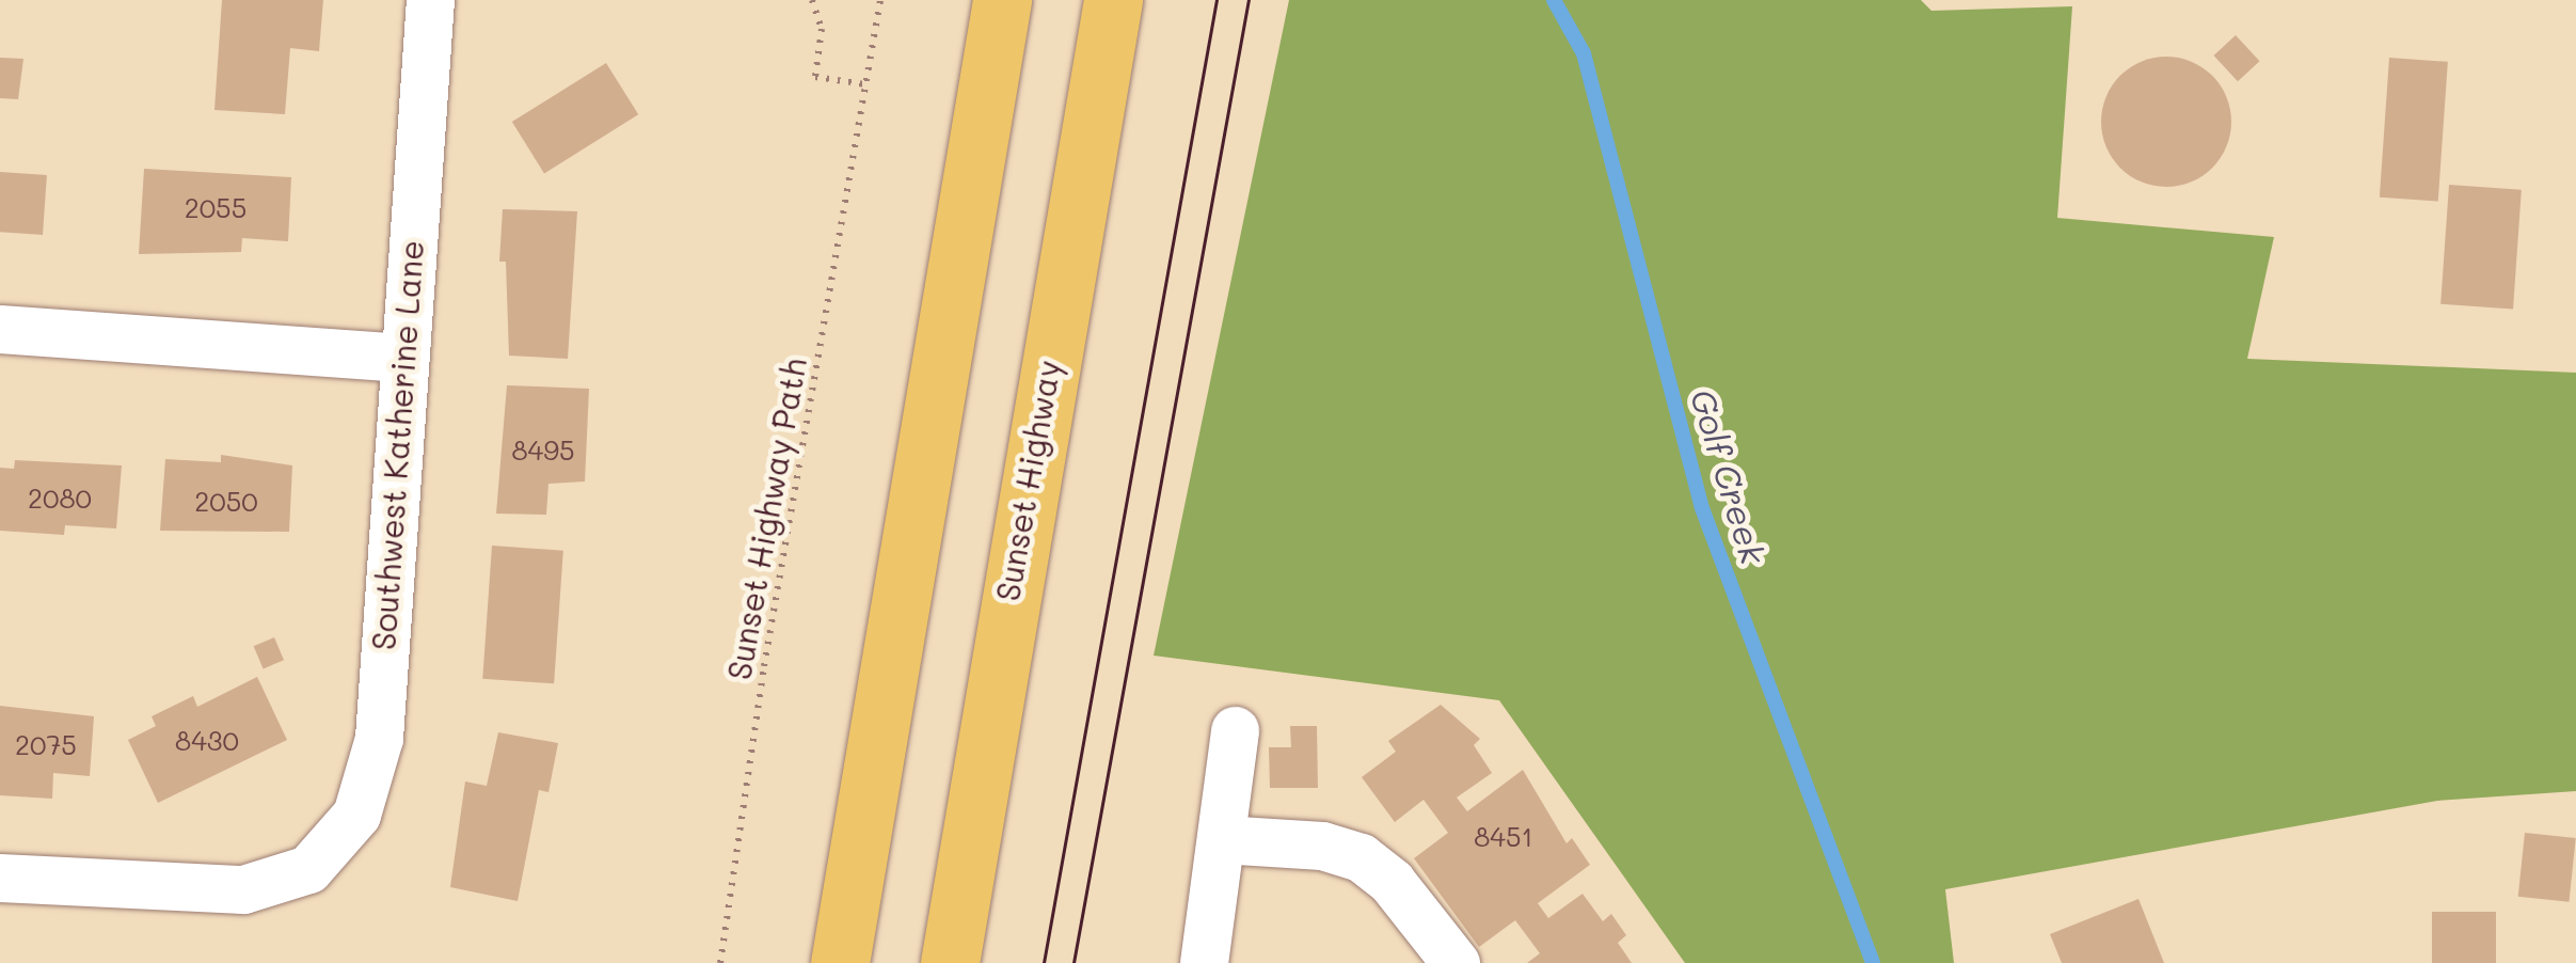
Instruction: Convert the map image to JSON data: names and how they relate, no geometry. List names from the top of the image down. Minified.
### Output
{"streets":{"highway":["Sunset Highway"],"street":["Southwest Katherine Lane"],"path":["Sunset Highway Path"]},"water":["Golf Creek"],"house_numbers":["2055","8495","2080","2050","8430","2075","8451"]}
